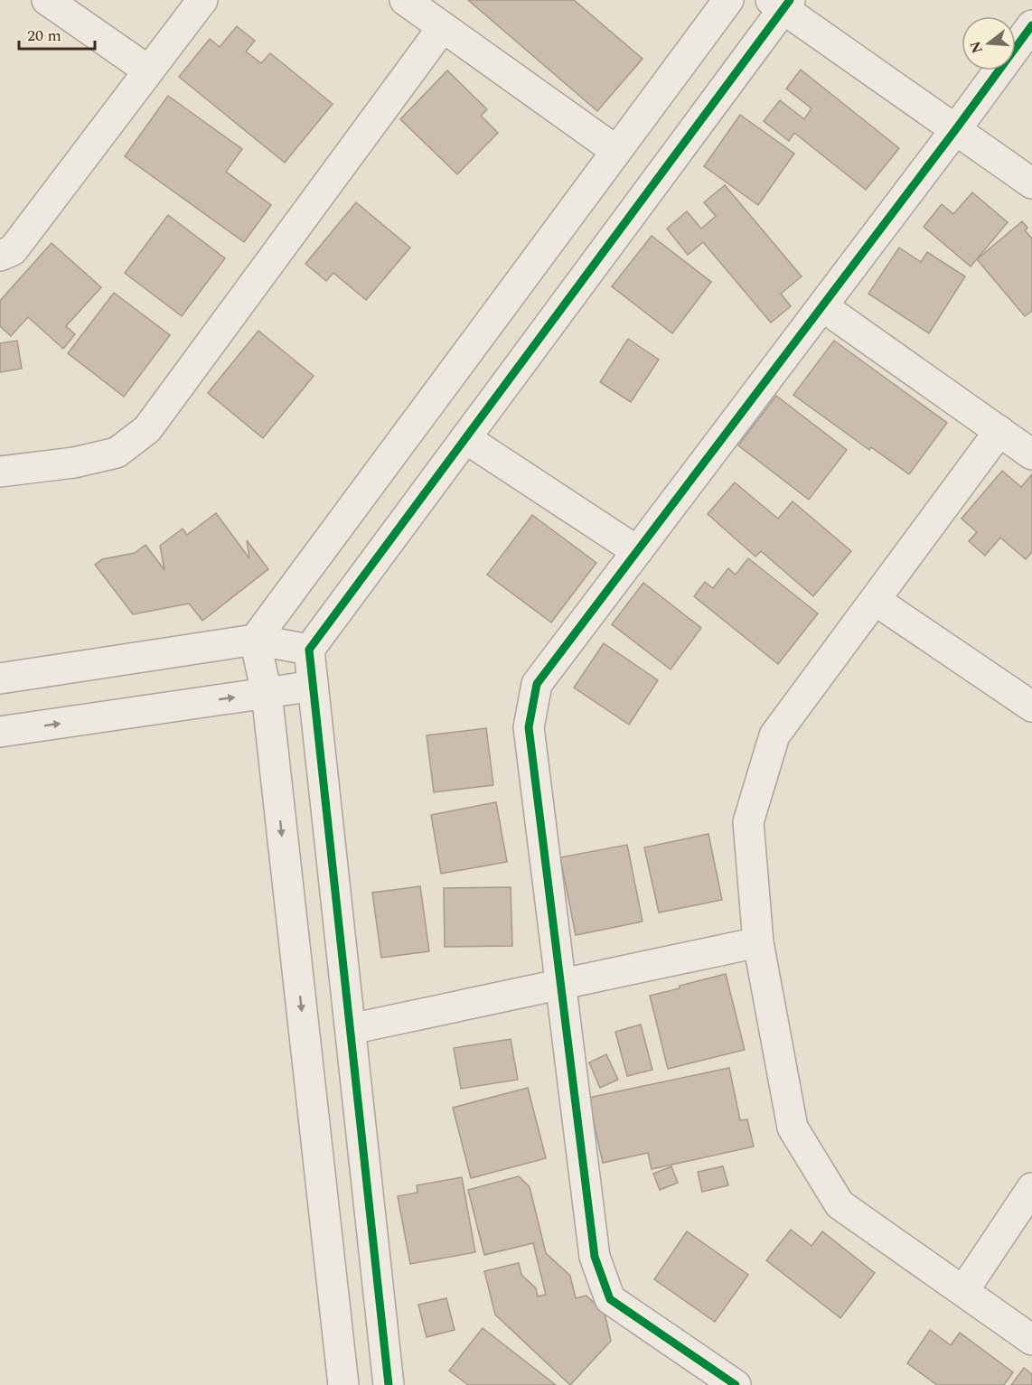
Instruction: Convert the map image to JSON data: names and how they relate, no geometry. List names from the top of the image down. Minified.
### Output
{"scale_bar":"20 m","north":"left"}
